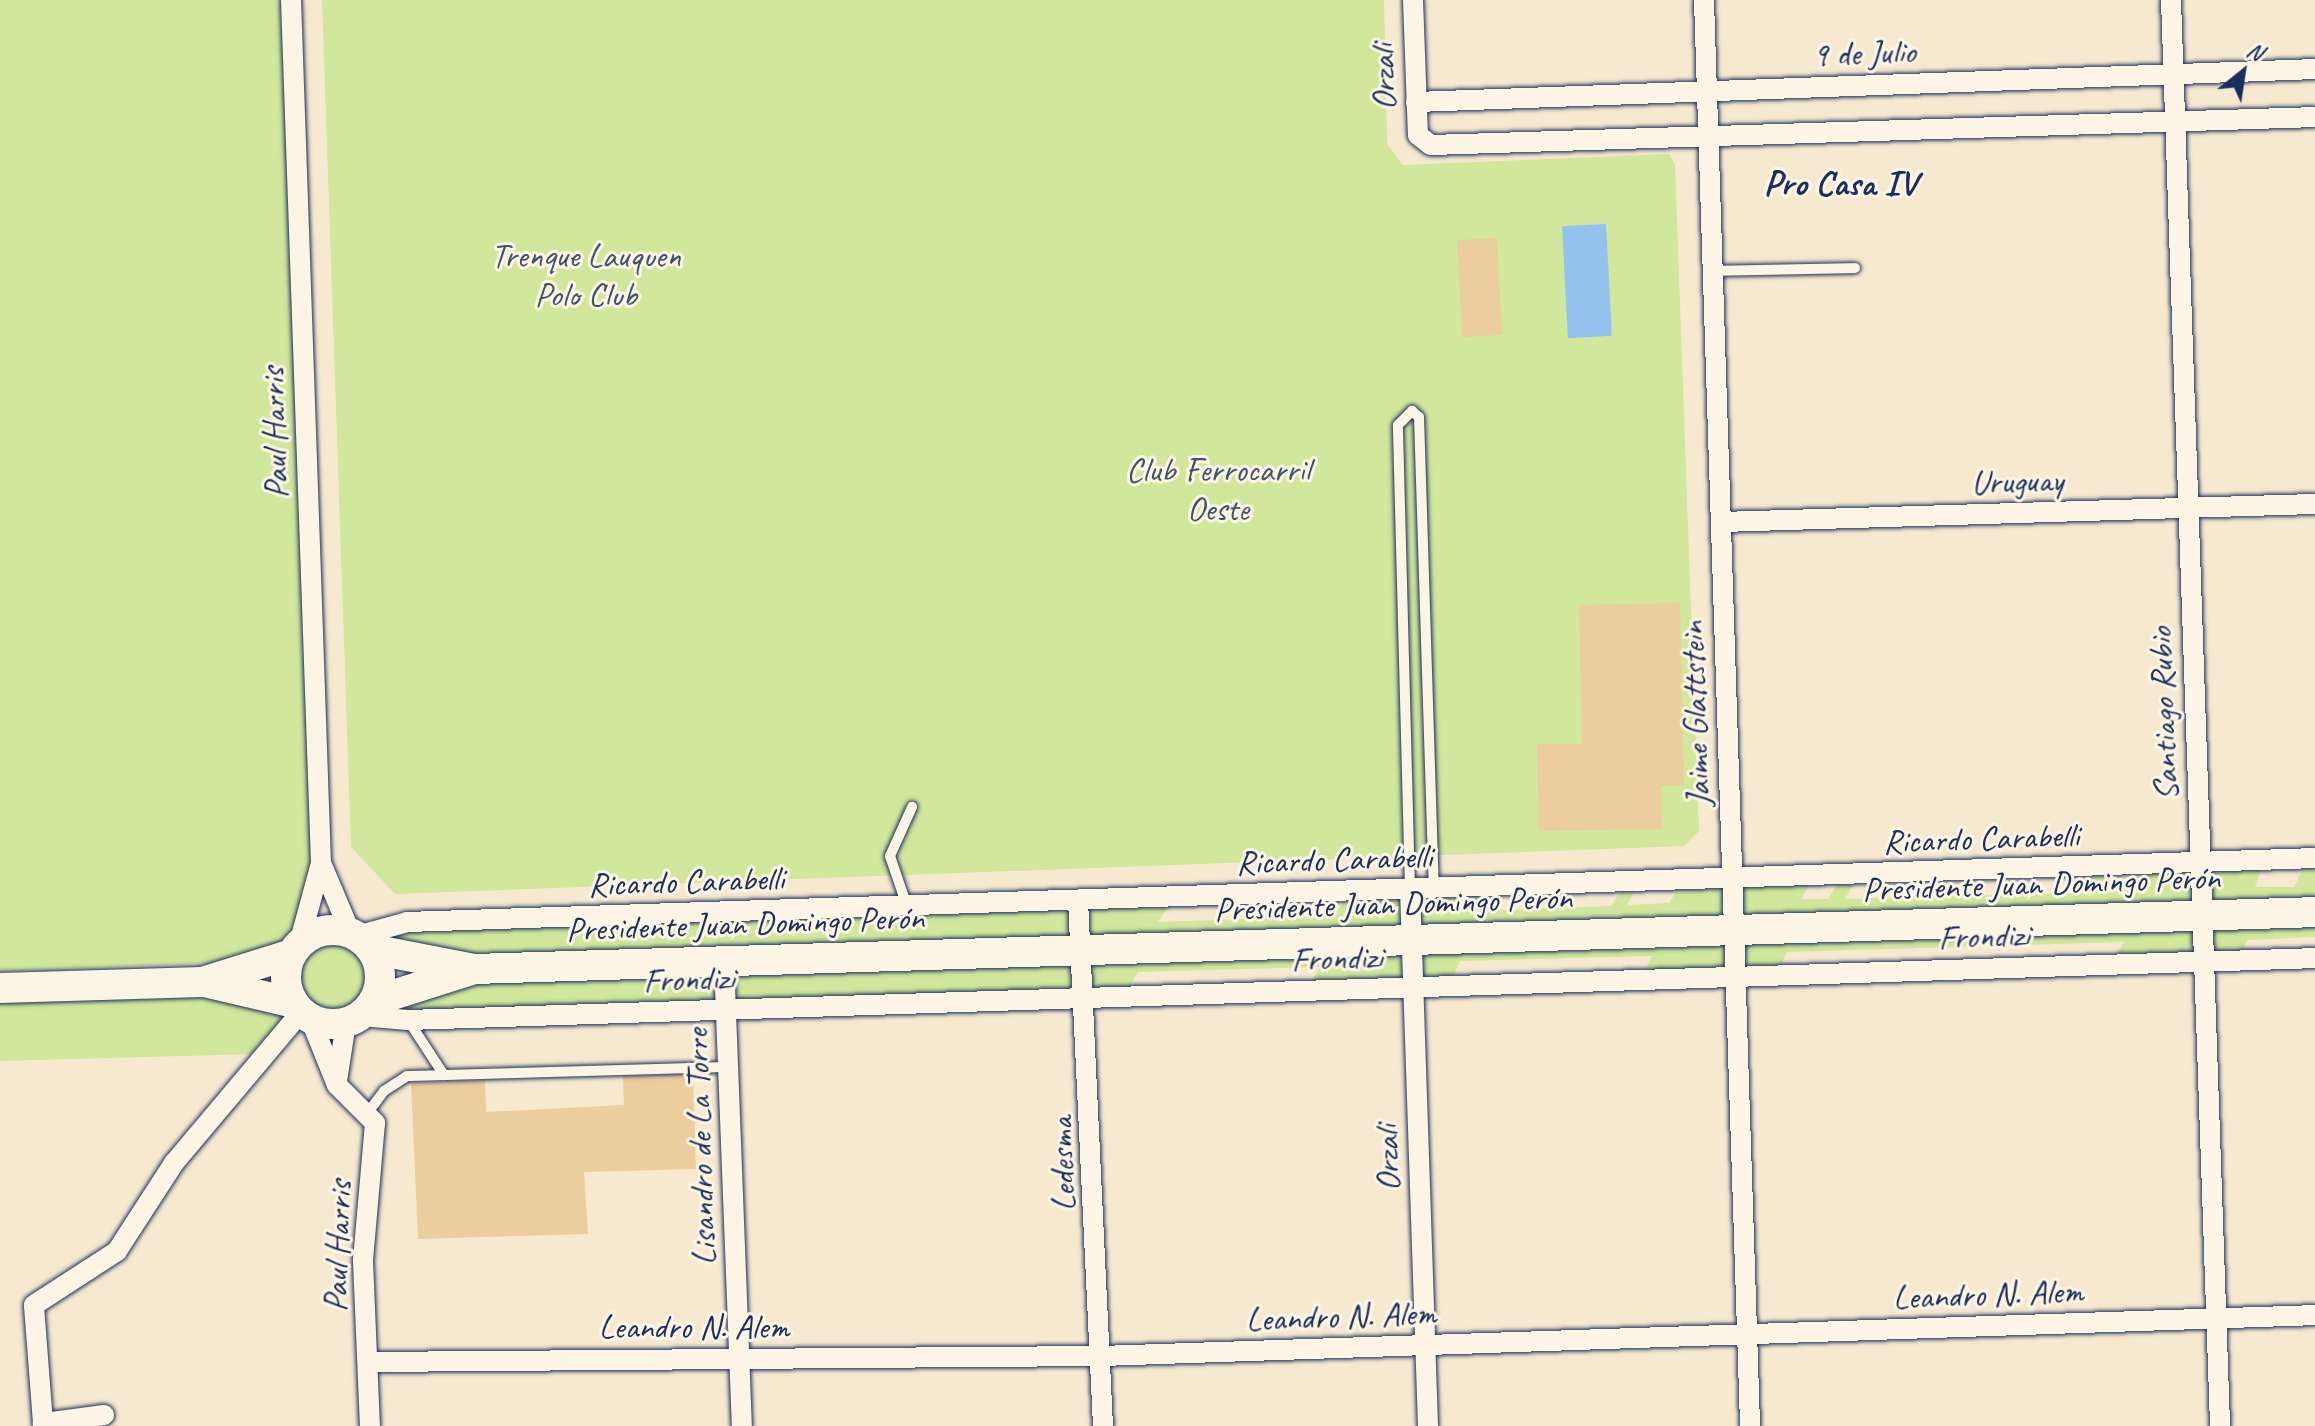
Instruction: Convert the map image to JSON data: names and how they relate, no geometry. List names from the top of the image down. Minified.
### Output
{"streets":{"main road":["Presidente Juan Domingo Perón"],"street":["9 de Julio","Orzali","Paul Harris","Uruguay","Jaime Glattstein","Santiago Rubio","Ricardo Carabelli","Frondizi","Lisandro de La Torre","Ledesma","Leandro N. Alem"]},"crossings":[["9 de Julio","Orzali"],["9 de Julio","Jaime Glattstein"],["9 de Julio","Santiago Rubio"],["Orzali","Jaime Glattstein"],["Orzali","Ricardo Carabelli"],["Orzali","Presidente Juan Domingo Perón"],["Orzali","Frondizi"],["Orzali","Leandro N. Alem"],["Paul Harris","Ricardo Carabelli"],["Paul Harris","Presidente Juan Domingo Perón"],["Paul Harris","Frondizi"],["Paul Harris","Leandro N. Alem"],["Uruguay","Jaime Glattstein"],["Uruguay","Santiago Rubio"],["Jaime Glattstein","Ricardo Carabelli"],["Jaime Glattstein","Presidente Juan Domingo Perón"],["Jaime Glattstein","Frondizi"],["Jaime Glattstein","Leandro N. Alem"],["Santiago Rubio","Ricardo Carabelli"],["Santiago Rubio","Presidente Juan Domingo Perón"],["Santiago Rubio","Frondizi"],["Santiago Rubio","Leandro N. Alem"],["Ricardo Carabelli","Presidente Juan Domingo Perón"],["Ricardo Carabelli","Frondizi"],["Ricardo Carabelli","Ledesma"],["Presidente Juan Domingo Perón","Frondizi"],["Presidente Juan Domingo Perón","Lisandro de La Torre"],["Presidente Juan Domingo Perón","Ledesma"],["Frondizi","Lisandro de La Torre"],["Frondizi","Ledesma"],["Lisandro de La Torre","Leandro N. Alem"],["Ledesma","Leandro N. Alem"]],"districts":["Pro Casa IV"],"parks":["Trenque Lauquen Polo Club","Club Ferrocarril Oeste"],"north":"top right"}
